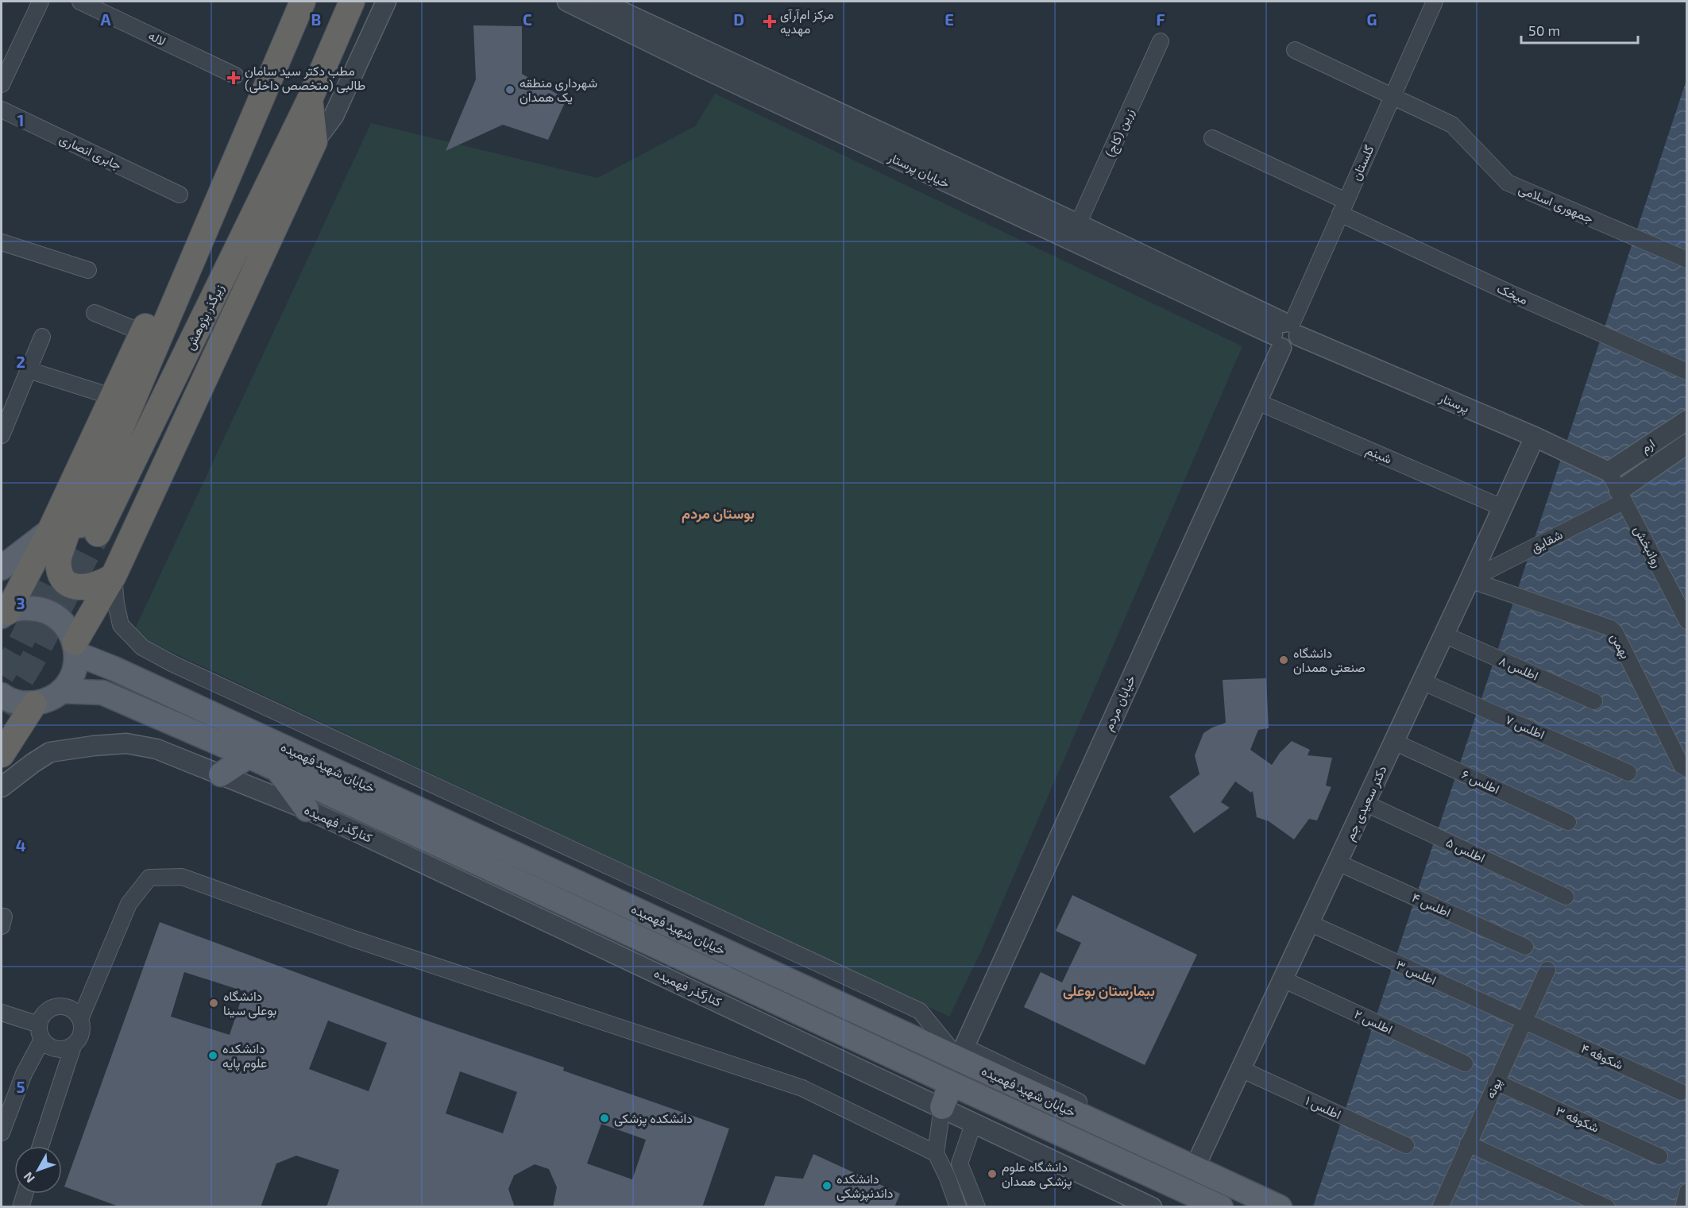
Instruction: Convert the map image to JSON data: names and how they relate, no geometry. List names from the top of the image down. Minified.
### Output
{"streets":{"highway":["زیرگذر پژوهش"],"main road":["خیابان شهید فهمیده"],"street":["لاله","زرین (کاج)","جابری انصاری","گلستان","خیابان پرستار","جمهوری اسلامی","میخک","پرستار","ارم","شبنم","شقایق","روانبخش","بهمن","اطلس ۸","خیابان مردم","اطلس ۷","اطلس ۶","دکتر سعیدی جم","کنارگذر فهمیده","اطلس ۵","اطلس ۴","اطلس ۳","اطلس ۲","شکوفه ۴","پونه","اطلس ۱","شکوفه ۳"]},"crossings":[["زرین (کاج)","خیابان پرستار"],["گلستان","خیابان پرستار"],["گلستان","جمهوری اسلامی"],["گلستان","میخک"],["گلستان","پرستار"],["گلستان","خیابان مردم"],["خیابان پرستار","پرستار"],["خیابان پرستار","خیابان مردم"],["پرستار","ارم"],["پرستار","روانبخش"],["پرستار","خیابان مردم"],["پرستار","دکتر سعیدی جم"],["ارم","شقایق"],["ارم","روانبخش"],["شبنم","خیابان مردم"],["شبنم","دکتر سعیدی جم"],["شقایق","روانبخش"],["شقایق","بهمن"],["شقایق","دکتر سعیدی جم"],["بهمن","دکتر سعیدی جم"],["اطلس ۸","دکتر سعیدی جم"],["خیابان مردم","خیابان شهید فهمیده"],["اطلس ۷","دکتر سعیدی جم"],["خیابان شهید فهمیده","دکتر سعیدی جم"],["اطلس ۶","دکتر سعیدی جم"],["دکتر سعیدی جم","اطلس ۵"],["دکتر سعیدی جم","اطلس ۴"],["دکتر سعیدی جم","اطلس ۳"],["دکتر سعیدی جم","اطلس ۲"],["دکتر سعیدی جم","اطلس ۱"],["اطلس ۳","شکوفه ۴"],["اطلس ۳","پونه"],["شکوفه ۴","پونه"],["پونه","شکوفه ۳"]],"districts":["بوستان مردم","بیمارستان بوعلی"],"places":{"health":["مرکز ام‌آر‌آی مهدیه","مطب دکتر سید سامان طالبی (متخصص داخلی)"],"other":["شهرداری منطقه یک همدان","دانشگاه صنعتی همدان","دانشگاه بوعلی سینا","دانشکده علوم پایه","دانشکده پزشکی","دانشگاه علوم پزشکی همدان","دانشکده داندنپزشکی"]},"scale_bar":"50 m","north":"bottom left","grid":{"columns":["A","B","C","D","E","F","G"],"rows":["1","2","3","4","5"]}}
